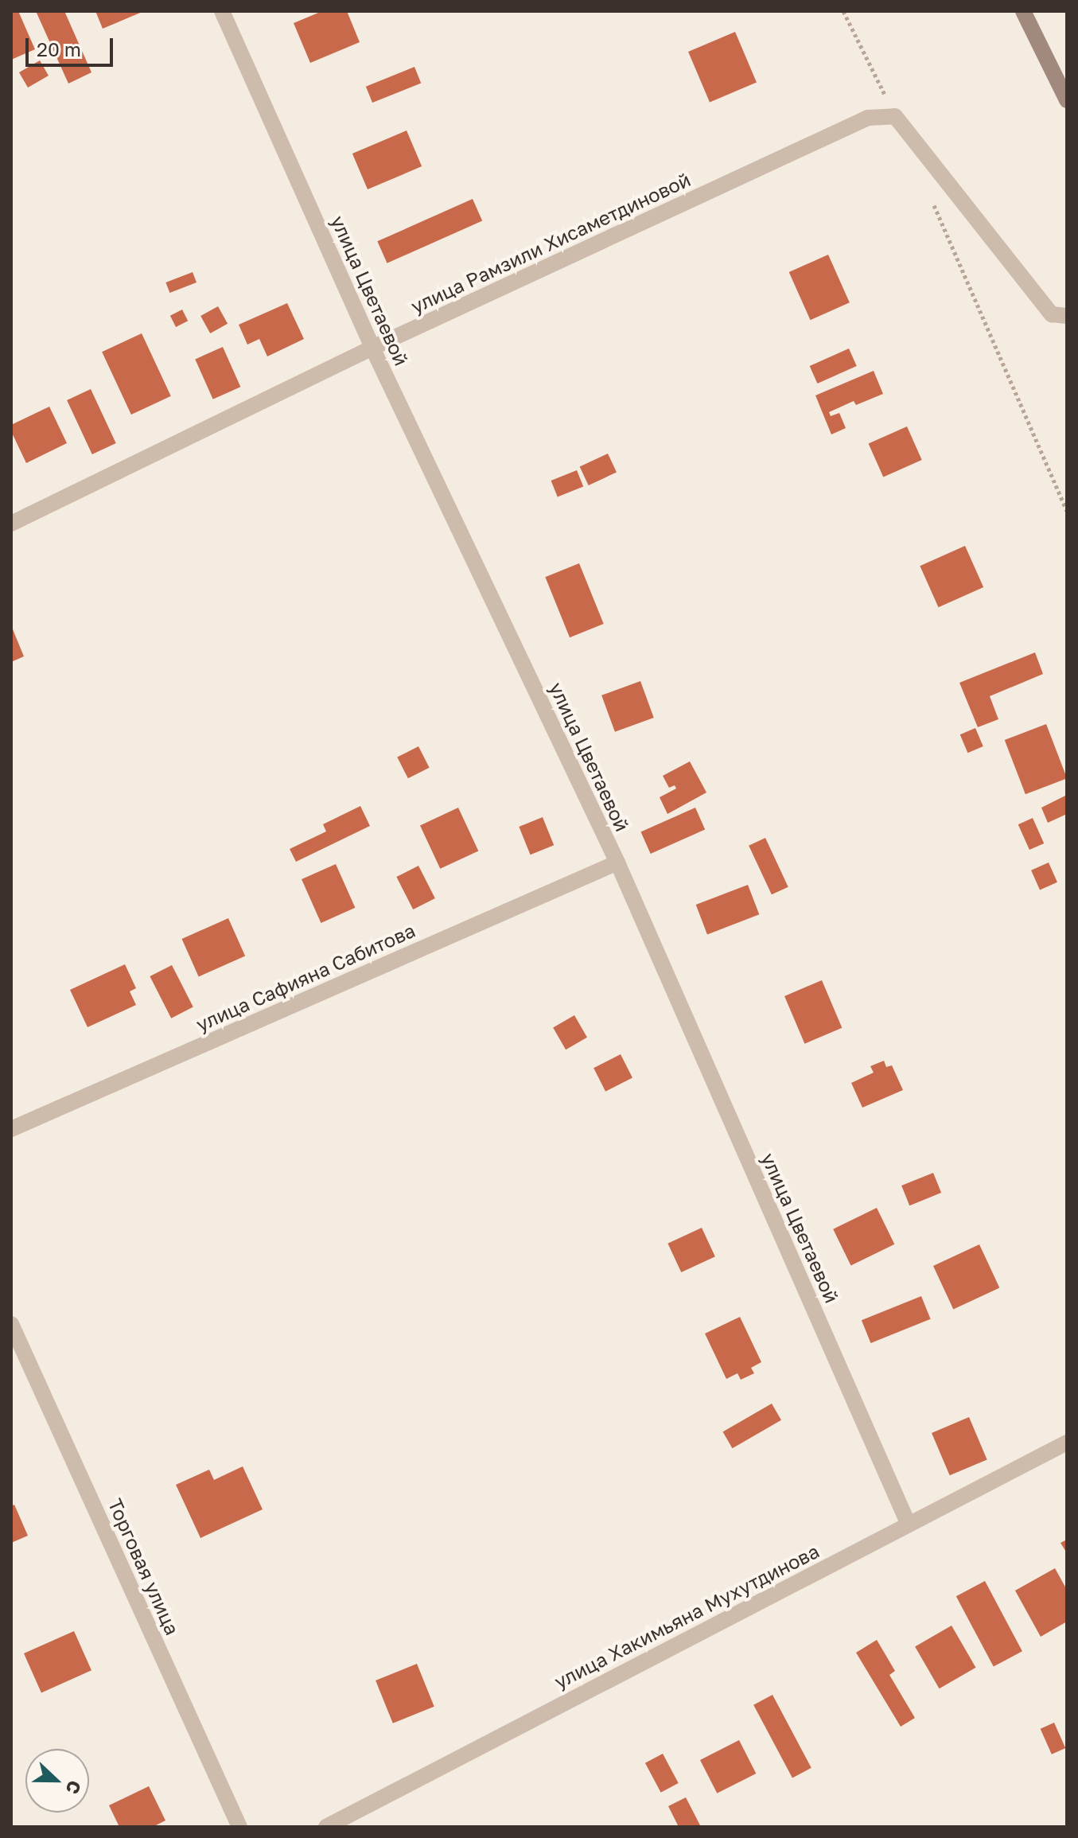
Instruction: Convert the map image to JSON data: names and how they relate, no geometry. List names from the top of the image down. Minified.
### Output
{"streets":{"street":["улица Рамзили Хисаметдиновой","улица Цветаевой","улица Сафияна Сабитова","Торговая улица","улица Хакимьяна Мухутдинова"]},"crossings":[["улица Рамзили Хисаметдиновой","улица Цветаевой"],["улица Цветаевой","улица Сафияна Сабитова"],["улица Цветаевой","улица Хакимьяна Мухутдинова"]],"scale_bar":"20 m","north":"right"}
